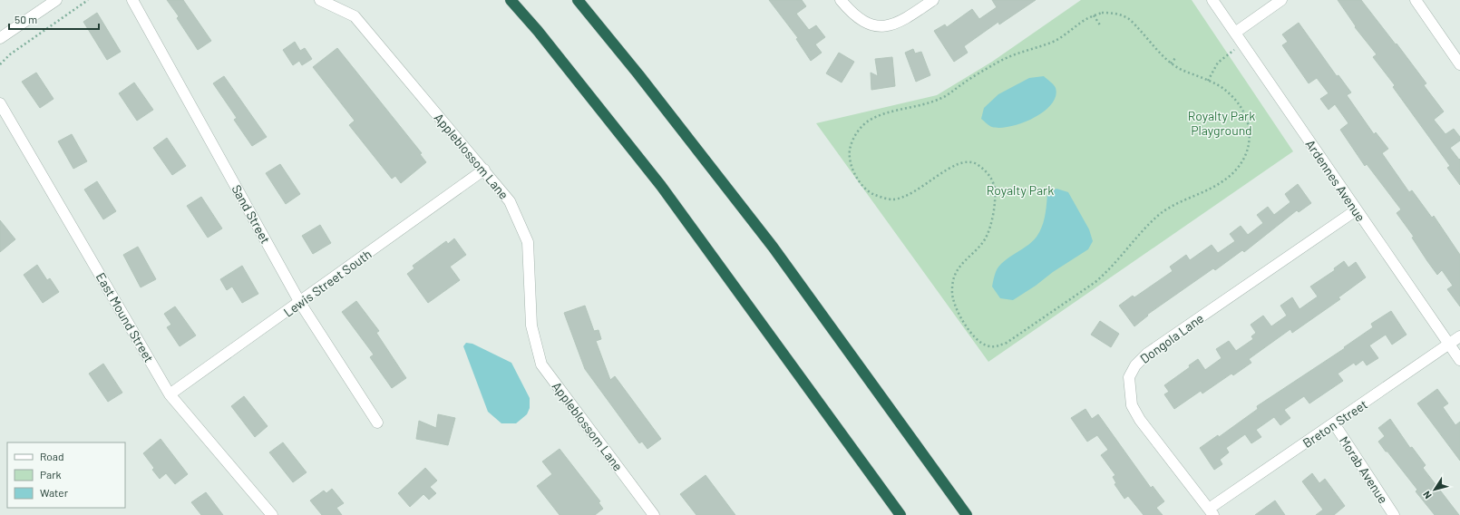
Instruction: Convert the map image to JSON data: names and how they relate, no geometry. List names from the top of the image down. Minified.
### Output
{"streets":{"street":["Appleblossom Lane","Ardennes Avenue","Sand Street","Lewis Street South","East Mound Street","Dongola Lane","Breton Street","Morab Avenue"]},"crossings":[["Appleblossom Lane","Lewis Street South"],["Ardennes Avenue","Dongola Lane"],["Ardennes Avenue","Breton Street"],["Sand Street","Lewis Street South"],["Lewis Street South","East Mound Street"],["Dongola Lane","Breton Street"],["Breton Street","Morab Avenue"]],"parks":["Royalty Park Playground","Royalty Park"],"legend":["Road","Park","Water"],"scale_bar":"50 m","north":"bottom left"}
